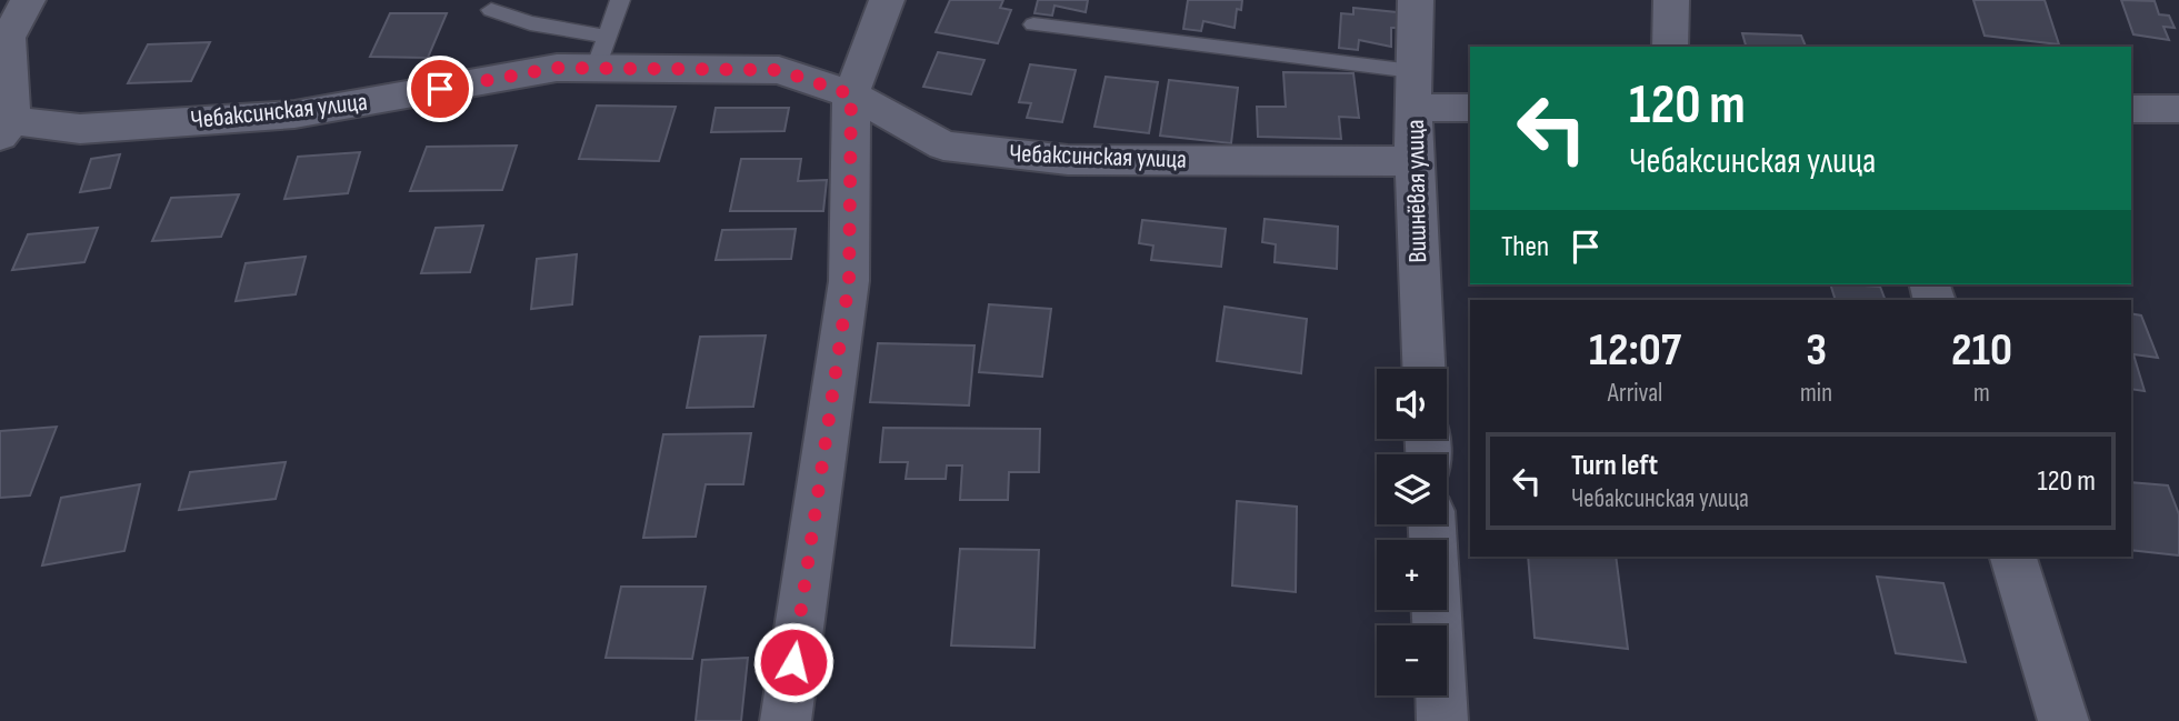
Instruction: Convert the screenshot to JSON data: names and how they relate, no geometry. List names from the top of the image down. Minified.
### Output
{"streets":{"street":["Чебаксинская улица","Вишнёвая улица"]},"crossings":[["Чебаксинская улица","Вишнёвая улица"]],"page":{"turn":["120 m","Чебаксинская улица"],"then":"Then","eta":["12:07","Arrival","3","min","210","m"],"map_buttons":["+","−"],"list":[{"name":"Turn left","note":"Чебаксинская улица","value":"120 m"}]}}
